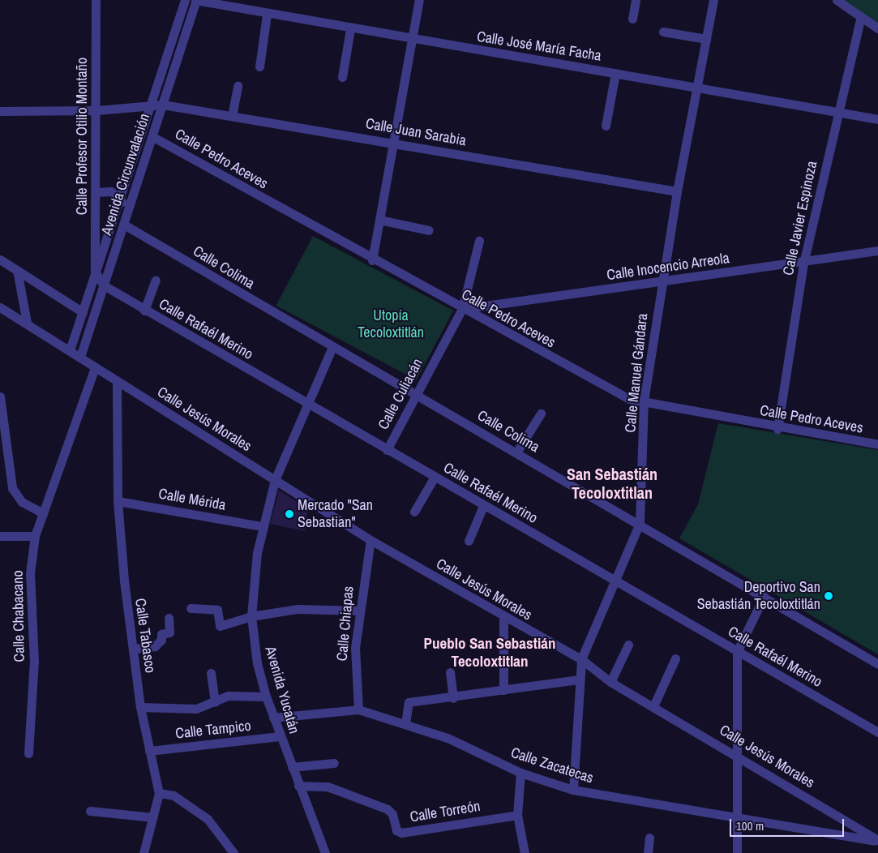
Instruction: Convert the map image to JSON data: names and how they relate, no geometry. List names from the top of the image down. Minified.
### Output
{"streets":{"street":["Calle José María Facha","Calle Juan Sarabia","Calle Profesor Otilio Montaño","Calle Pedro Aceves","Avenida Circunvalación","Calle Javier Espinoza","Calle Inocencio Arreola","Calle Colima","Calle Rafaél Merino","Calle Manuel Gándara","Calle Culiacán","Calle Jesús Morales","Calle Mérida","Calle Chabacano","Calle Chiapas","Calle Tabasco","Avenida Yucatán","Calle Tampico","Calle Zacatecas","Calle Torreón"]},"crossings":[["Calle José María Facha","Avenida Circunvalación"],["Calle José María Facha","Calle Javier Espinoza"],["Calle José María Facha","Calle Manuel Gándara"],["Calle Juan Sarabia","Calle Profesor Otilio Montaño"],["Calle Juan Sarabia","Avenida Circunvalación"],["Calle Juan Sarabia","Calle Manuel Gándara"],["Calle Profesor Otilio Montaño","Avenida Circunvalación"],["Calle Profesor Otilio Montaño","Calle Rafaél Merino"],["Calle Pedro Aceves","Avenida Circunvalación"],["Calle Pedro Aceves","Calle Javier Espinoza"],["Calle Pedro Aceves","Calle Inocencio Arreola"],["Calle Pedro Aceves","Calle Manuel Gándara"],["Calle Pedro Aceves","Calle Culiacán"],["Avenida Circunvalación","Calle Colima"],["Avenida Circunvalación","Calle Rafaél Merino"],["Avenida Circunvalación","Calle Jesús Morales"],["Calle Javier Espinoza","Calle Inocencio Arreola"],["Calle Inocencio Arreola","Calle Manuel Gándara"],["Calle Inocencio Arreola","Calle Culiacán"],["Calle Colima","Calle Manuel Gándara"],["Calle Colima","Calle Culiacán"],["Calle Colima","Avenida Yucatán"],["Calle Rafaél Merino","Calle Manuel Gándara"],["Calle Rafaél Merino","Calle Culiacán"],["Calle Rafaél Merino","Avenida Yucatán"],["Calle Manuel Gándara","Calle Jesús Morales"],["Calle Manuel Gándara","Calle Zacatecas"],["Calle Jesús Morales","Calle Chabacano"],["Calle Jesús Morales","Calle Chiapas"],["Calle Jesús Morales","Calle Tabasco"],["Calle Jesús Morales","Avenida Yucatán"],["Calle Jesús Morales","Calle Zacatecas"],["Calle Mérida","Calle Tabasco"],["Calle Mérida","Avenida Yucatán"],["Calle Chiapas","Calle Zacatecas"],["Calle Tabasco","Calle Tampico"],["Avenida Yucatán","Calle Tampico"],["Avenida Yucatán","Calle Zacatecas"],["Avenida Yucatán","Calle Torreón"]],"districts":["San Sebastián Tecoloxtitlan","Pueblo San Sebastián Tecoloxtitlan"],"parks":["Utopía Tecoloxtitlán"],"places":["Mercado \"San Sebastian\"","Deportivo San Sebastián Tecoloxtitlán"],"scale_bar":"100 m"}
